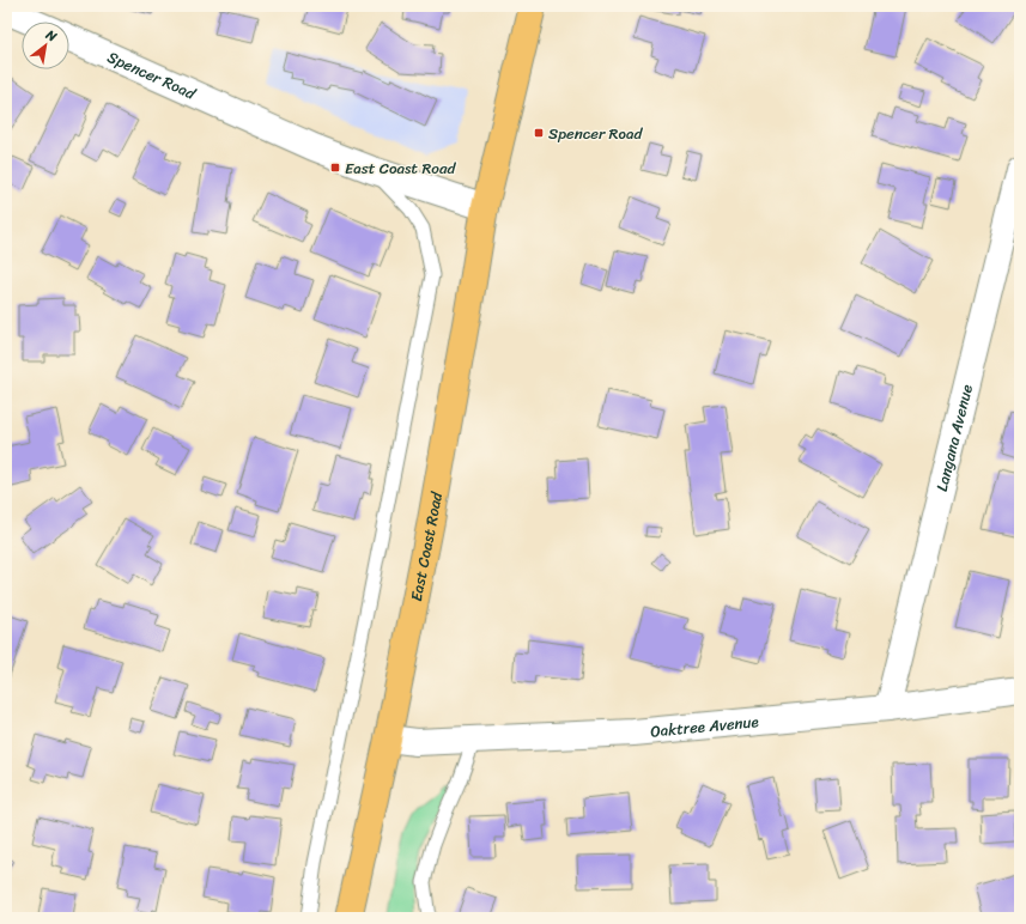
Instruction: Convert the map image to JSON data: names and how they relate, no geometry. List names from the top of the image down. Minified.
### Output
{"streets":{"main road":["East Coast Road"],"street":["Spencer Road","Langana Avenue","Oaktree Avenue"]},"crossings":[["Spencer Road","East Coast Road"],["Langana Avenue","Oaktree Avenue"],["East Coast Road","Oaktree Avenue"]],"places":{"transit":["Spencer Road","East Coast Road"]},"north":"top right"}
